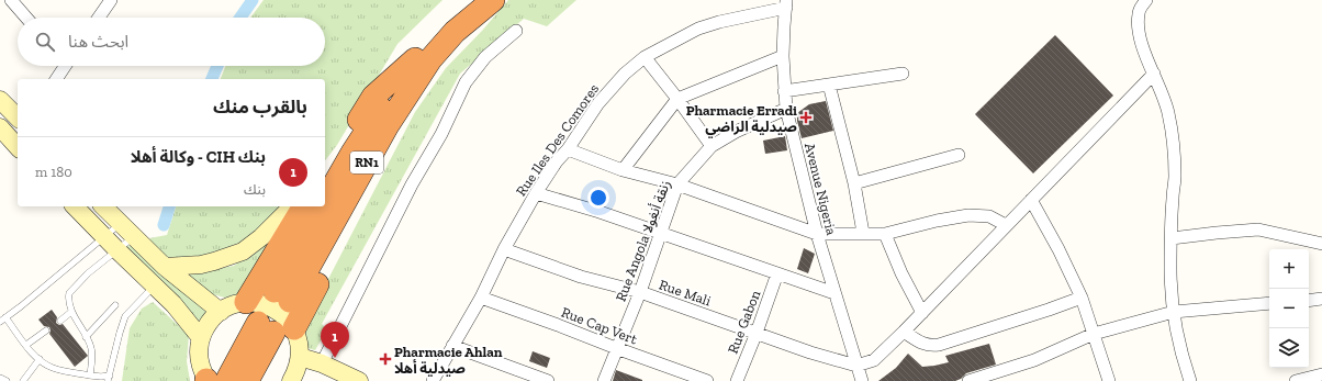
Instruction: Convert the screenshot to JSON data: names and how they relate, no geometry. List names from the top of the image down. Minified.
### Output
{"streets":{"highway":["RN1"],"street":["Rue Iles Des Comores","Avenue Nigeria","Rue Angola زنقة أنغولا","Rue Mali","Rue Gabon","Rue Cap Vert"]},"crossings":[["Rue Iles Des Comores","Avenue Nigeria"],["Rue Iles Des Comores","Rue Mali"],["Rue Iles Des Comores","Rue Cap Vert"],["Avenue Nigeria","Rue Angola زنقة أنغولا"],["Avenue Nigeria","Rue Mali"],["Rue Angola زنقة أنغولا","Rue Mali"],["Rue Angola زنقة أنغولا","Rue Cap Vert"],["Rue Mali","Rue Gabon"]],"places":{"health":["Pharmacie Erradi صيدلية الراضي","Pharmacie Ahlan صيدلية أهلا"]},"page":{"search":"ابحث هنا","heading":"بالقرب منك","list":[{"mark":"1","name":"بنك CIH - وكالة أهلا","note":"بنك","value":"180 m"}],"map_buttons":["+","−"],"pins":"1"}}
